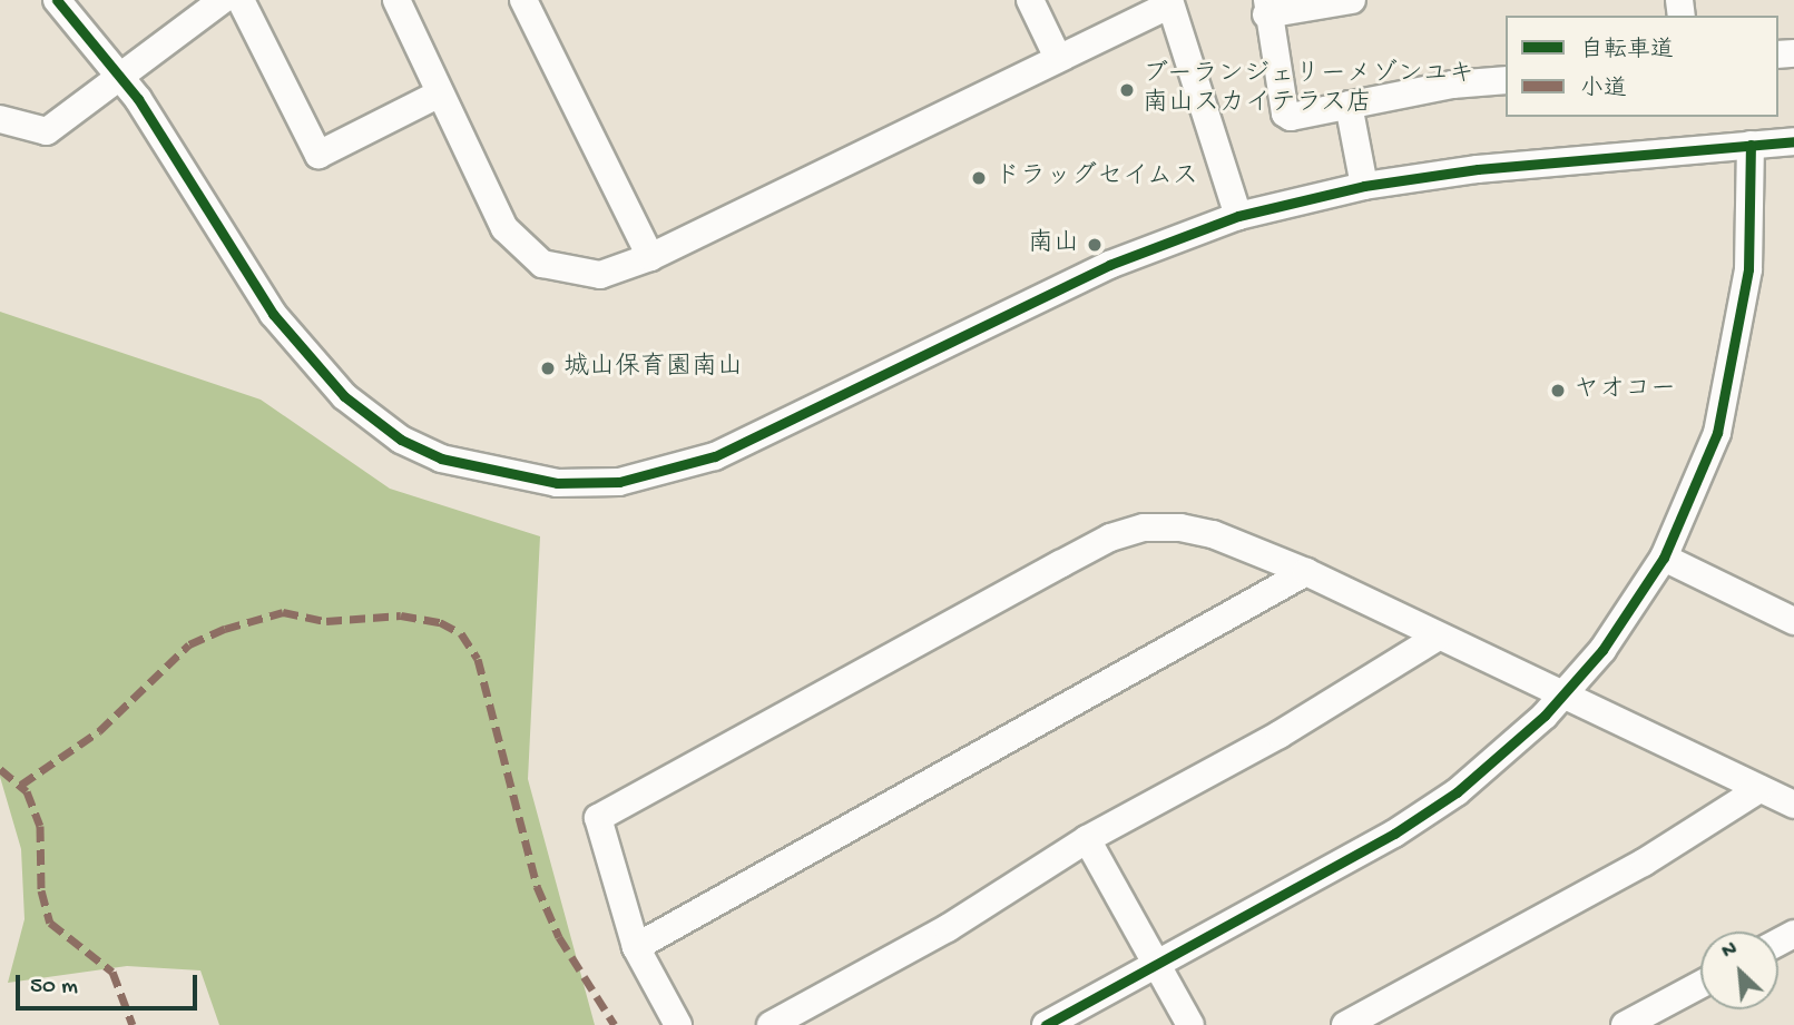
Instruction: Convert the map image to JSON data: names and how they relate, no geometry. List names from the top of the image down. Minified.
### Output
{"places":["ブーランジェリーメゾンユキ 南山スカイテラス店","ドラッグセイムス","南山","城山保育園南山","ヤオコー"],"legend":["自転車道","小道"],"scale_bar":"50 m","north":"top left"}
